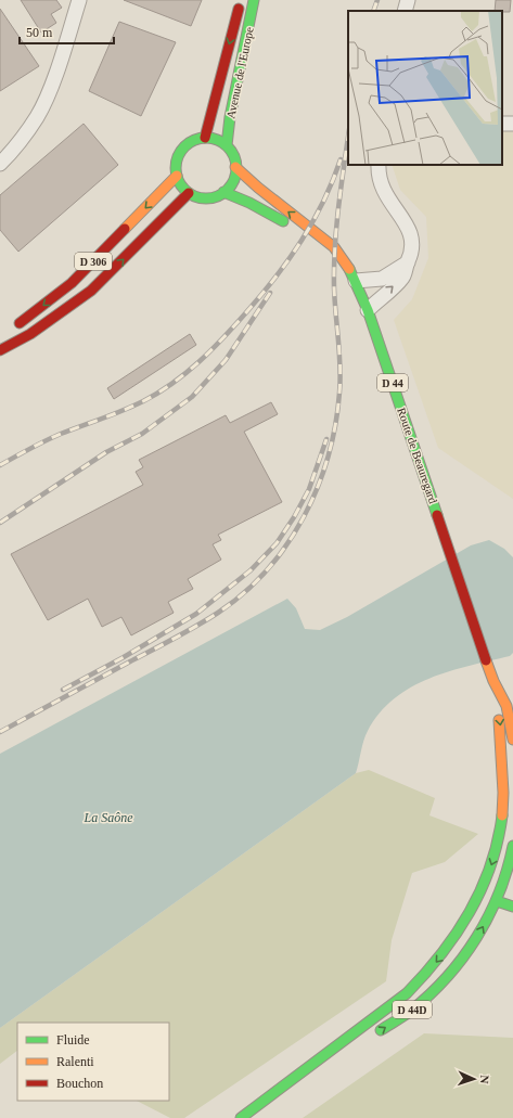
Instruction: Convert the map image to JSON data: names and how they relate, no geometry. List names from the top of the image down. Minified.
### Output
{"streets":{"main road":["Avenue de l'Europe","D 306","D 44","Route de Beauregard","D 44D"]},"crossings":[["Avenue de l'Europe","D 306"],["Avenue de l'Europe","Route de Beauregard"],["D 306","Route de Beauregard"],["Route de Beauregard","D 44D"]],"water":["La Saône"],"legend":["Fluide","Ralenti","Bouchon"],"scale_bar":"50 m","north":"right"}
